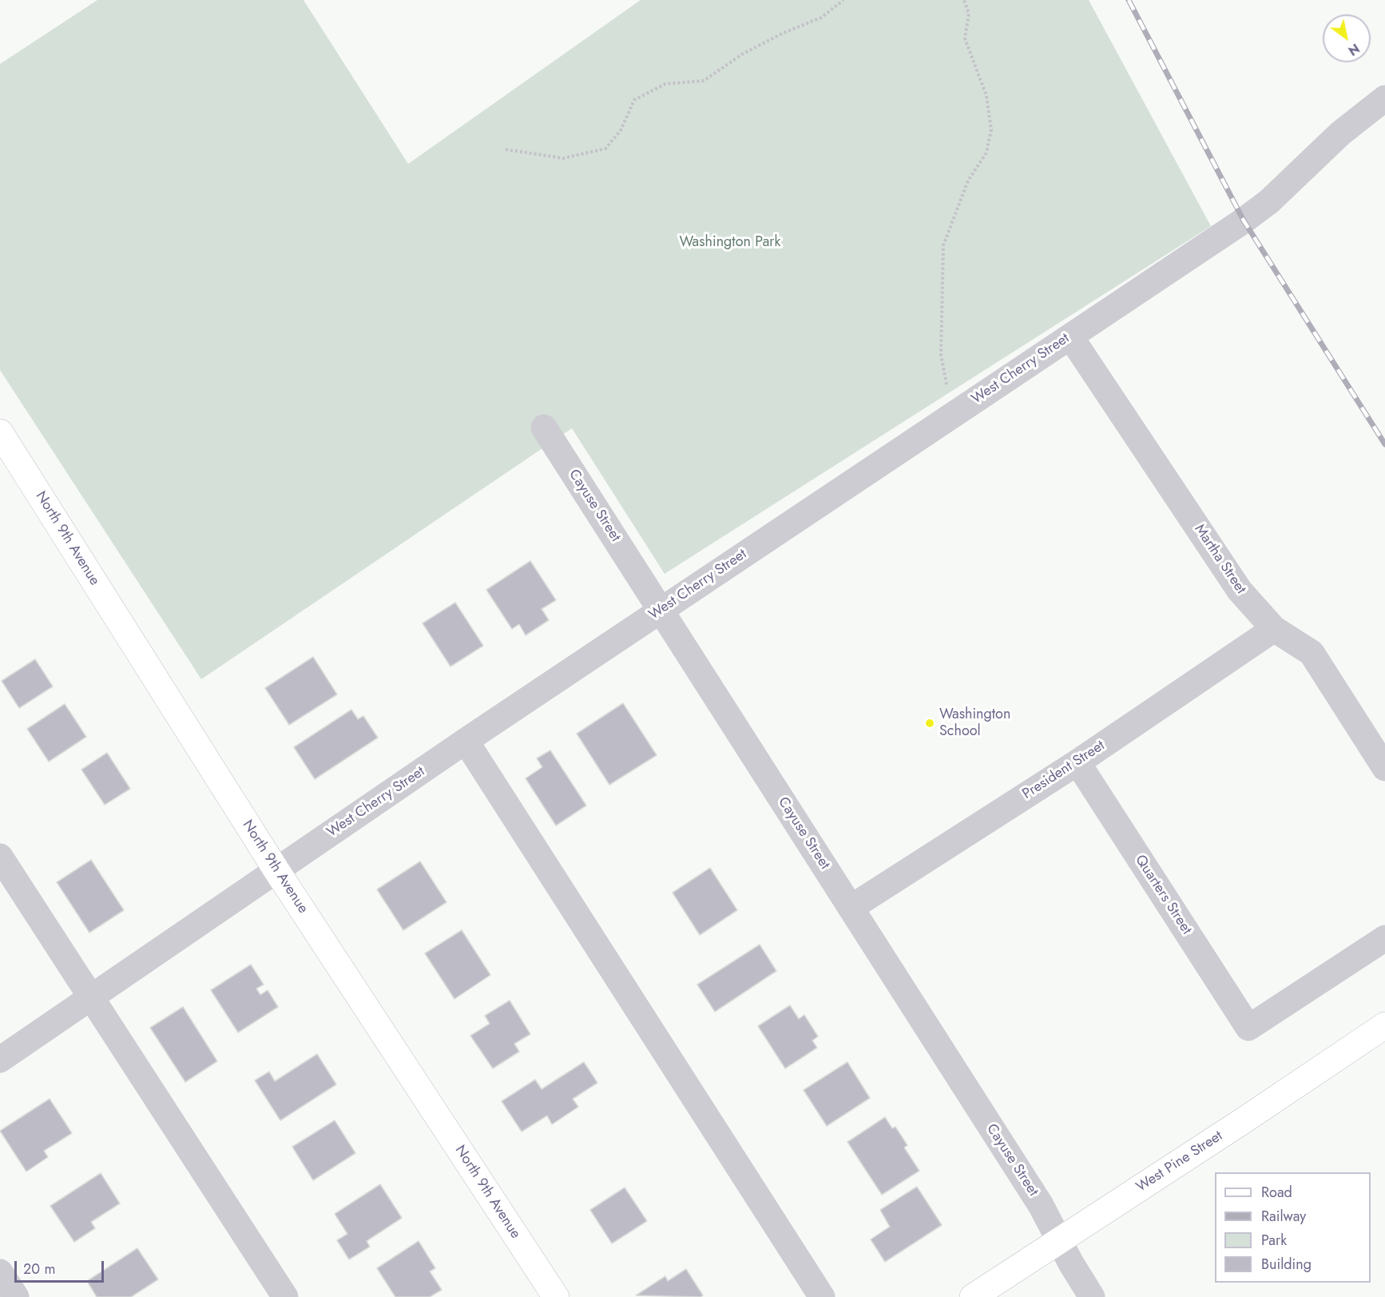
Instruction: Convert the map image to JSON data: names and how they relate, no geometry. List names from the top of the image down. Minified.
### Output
{"streets":{"main road":["North 9th Avenue","West Pine Street"],"street":["West Cherry Street","Cayuse Street","Martha Street","President Street","Quarters Street"]},"crossings":[["West Cherry Street","Cayuse Street"],["West Cherry Street","North 9th Avenue"],["West Cherry Street","Martha Street"],["Cayuse Street","President Street"],["Cayuse Street","West Pine Street"],["Martha Street","President Street"],["President Street","Quarters Street"]],"parks":["Washington Park"],"places":["Washington School"],"legend":["Road","Railway","Park","Building"],"scale_bar":"20 m","north":"bottom right"}
